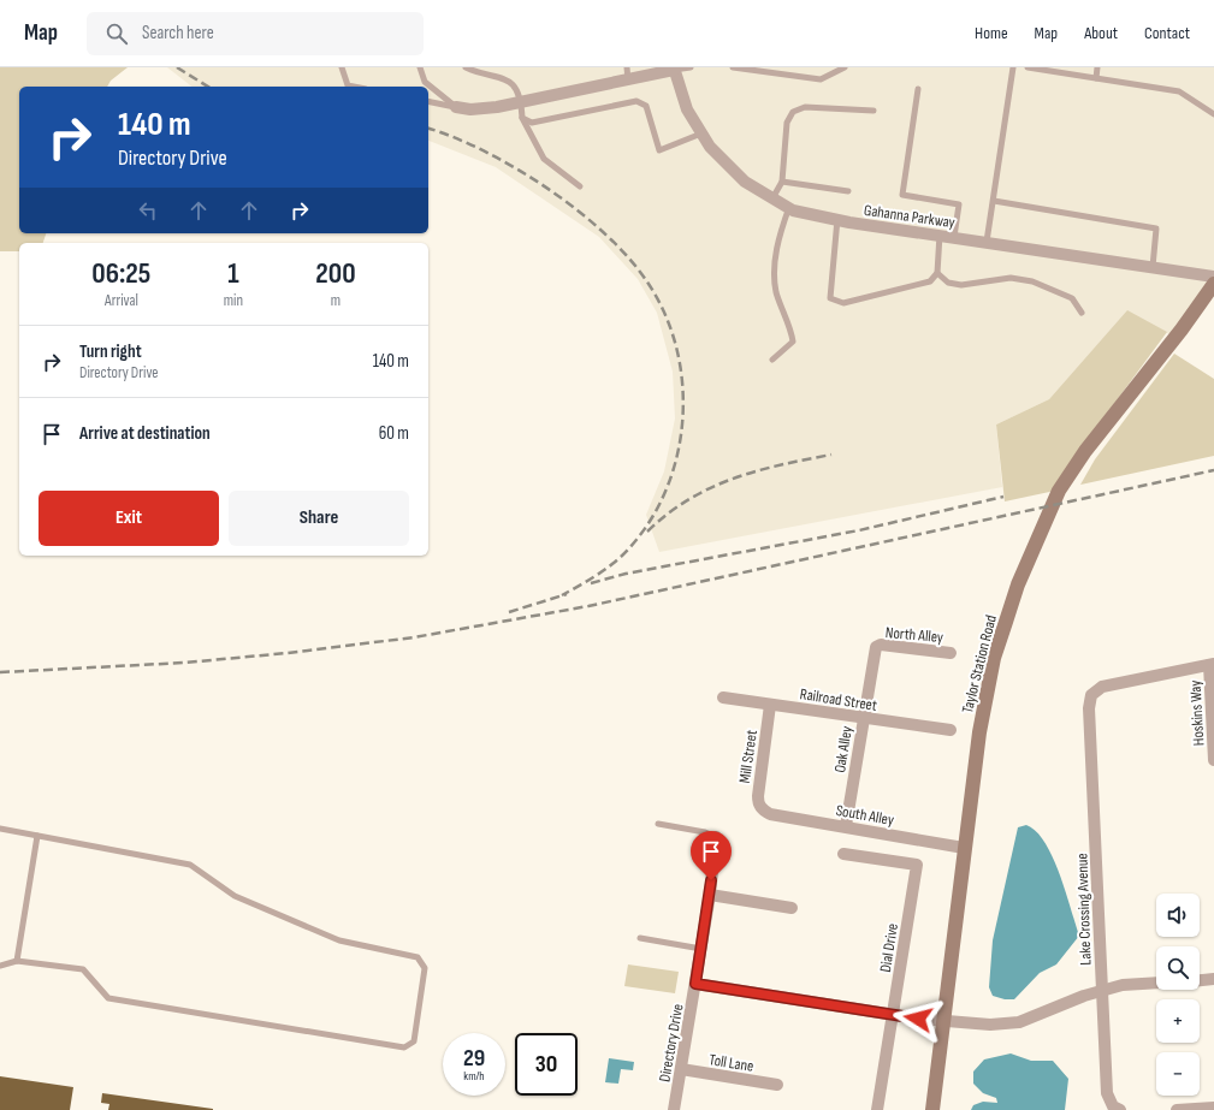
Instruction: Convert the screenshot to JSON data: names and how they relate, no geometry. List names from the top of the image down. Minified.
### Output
{"streets":{"main road":["Taylor Station Road"],"street":["Gahanna Parkway","North Alley","Railroad Street","Hoskins Way","Oak Alley","Mill Street","South Alley","Lake Crossing Avenue","Dial Drive","Directory Drive","Toll Lane"]},"crossings":[["North Alley","Oak Alley"],["Taylor Station Road","South Alley"],["Railroad Street","Oak Alley"],["Railroad Street","Mill Street"],["Hoskins Way","Lake Crossing Avenue"],["Oak Alley","South Alley"],["Mill Street","South Alley"],["Directory Drive","Toll Lane"]],"page":{"header":"Map","search":"Search here","nav":["Home","Map","About","Contact"],"turn":["140 m","Directory Drive"],"eta":["06:25","Arrival","1","min","200","m"],"list":[{"name":"Turn right","note":"Directory Drive","value":"140 m"},{"name":"Arrive at destination","value":"60 m"}],"buttons":["Exit","Share"],"map_buttons":["+","−"],"speed":"29 km/h","limit":"30"}}
